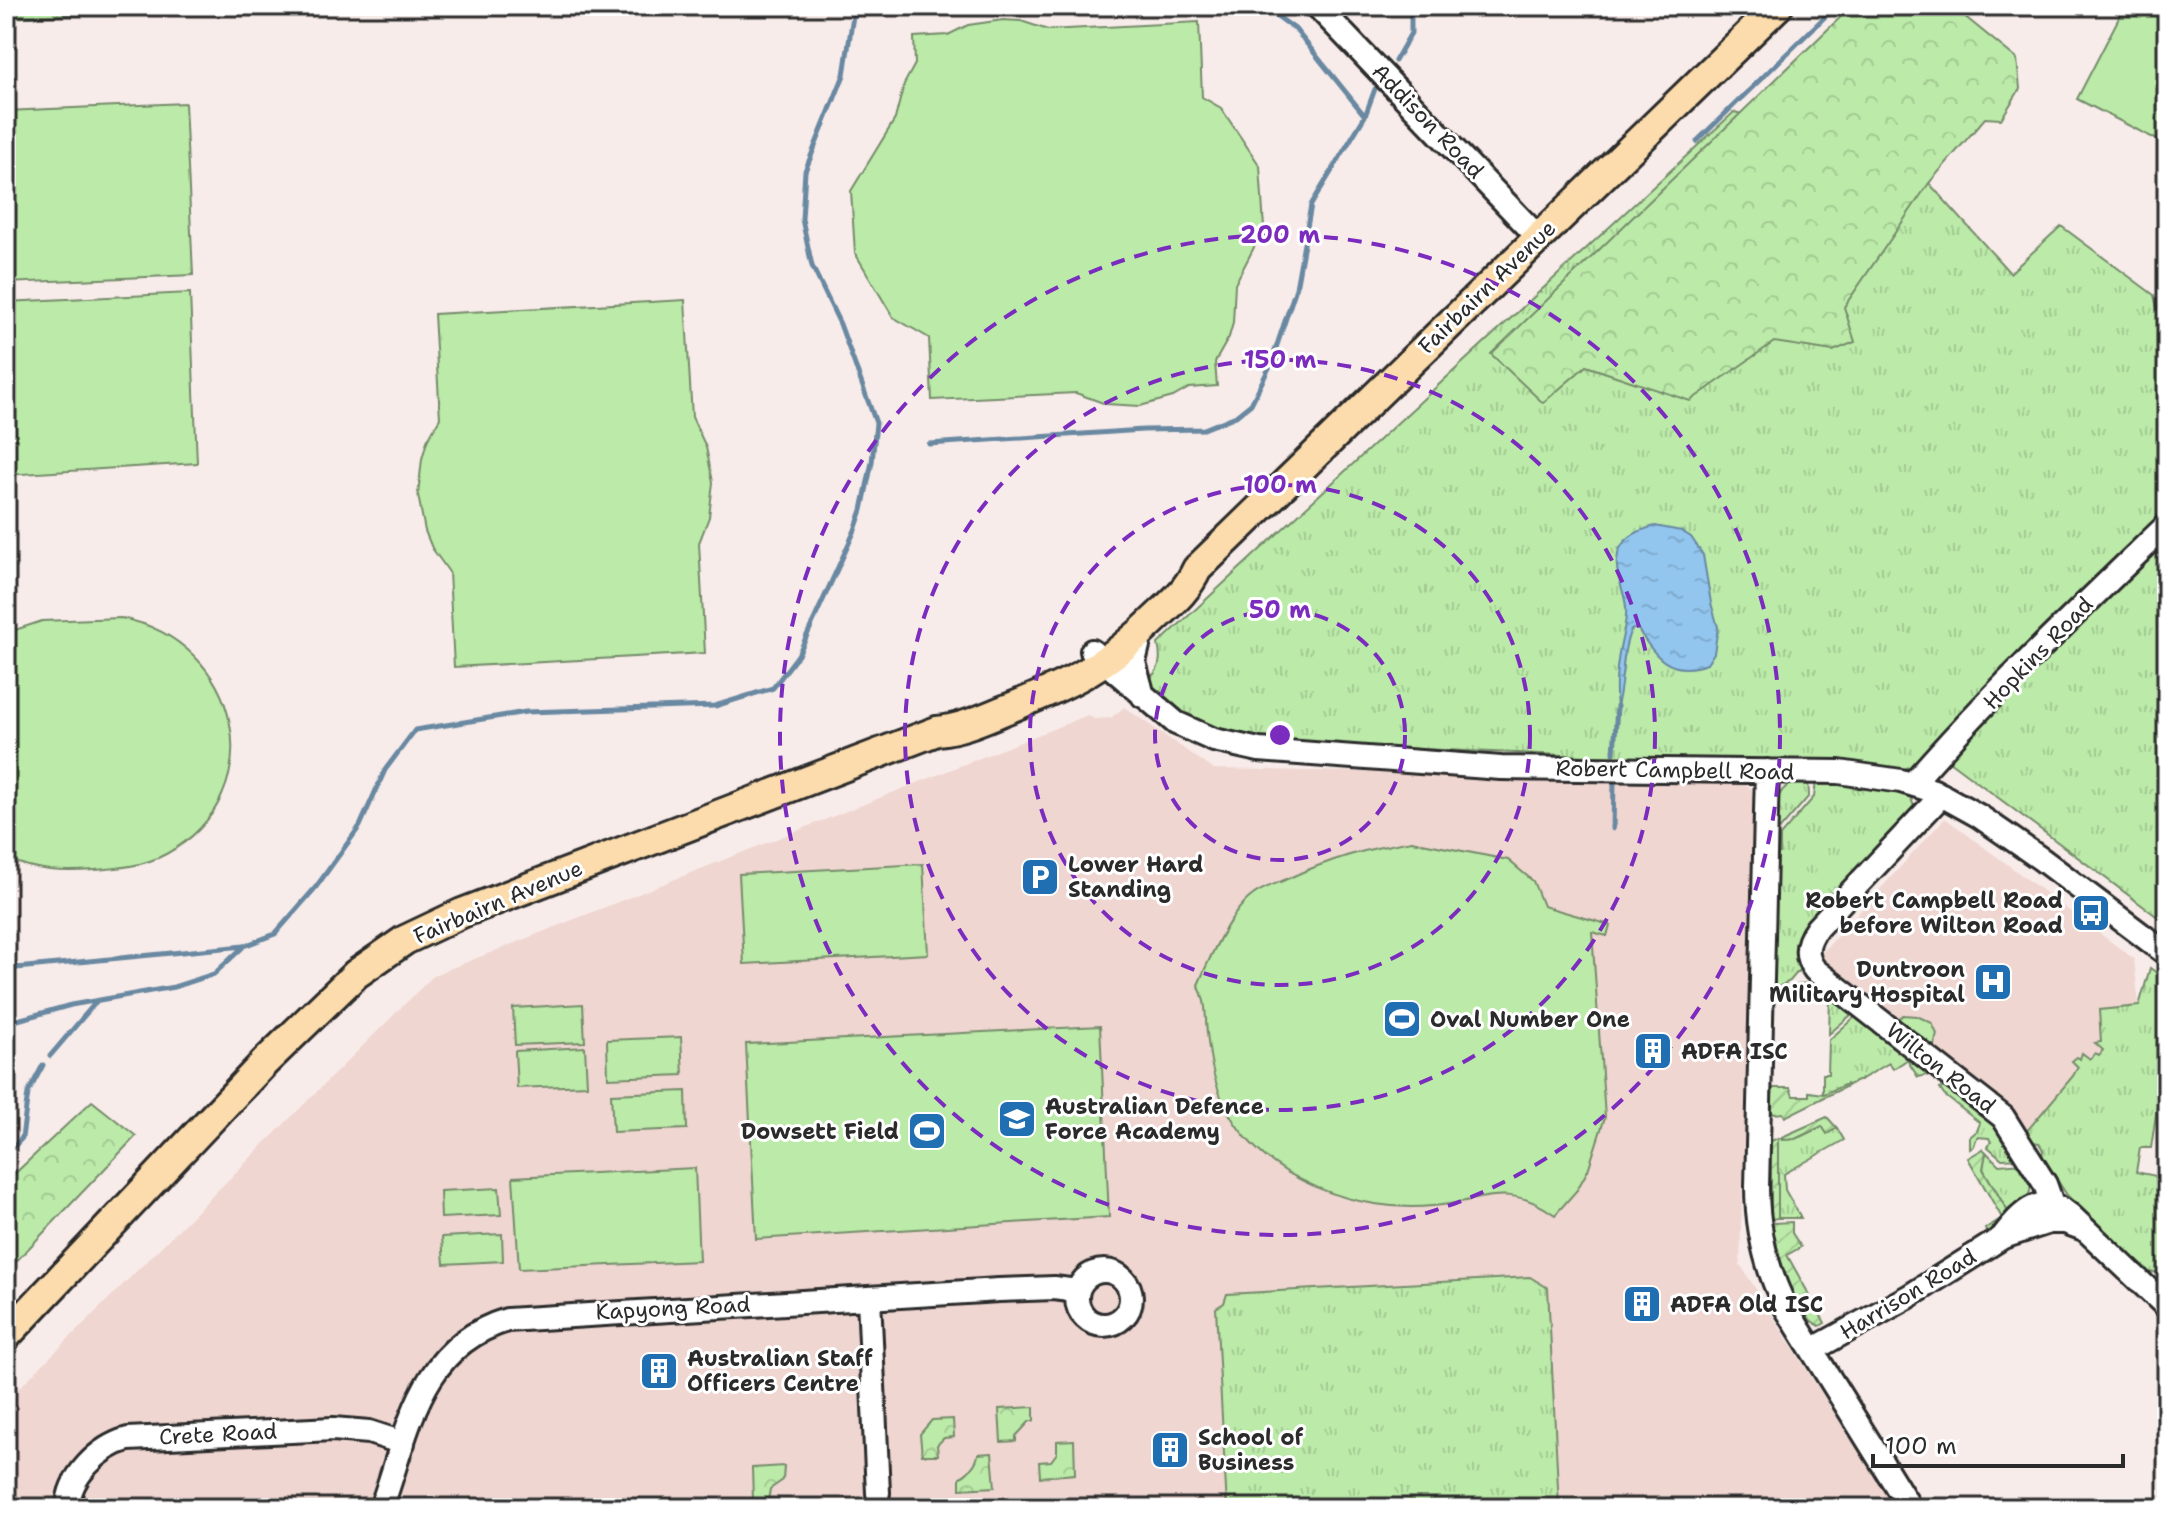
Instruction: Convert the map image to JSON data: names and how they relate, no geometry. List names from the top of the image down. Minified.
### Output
{"streets":{"main road":["Fairbairn Avenue"],"street":["Addison Road","Hopkins Road","Robert Campbell Road","Wilton Road","Harrison Road","Kapyong Road","Crete Road"]},"crossings":[["Addison Road","Fairbairn Avenue"],["Fairbairn Avenue","Robert Campbell Road"],["Hopkins Road","Robert Campbell Road"],["Robert Campbell Road","Wilton Road"],["Wilton Road","Harrison Road"],["Kapyong Road","Crete Road"]],"places":{"parking":["Lower Hard Standing"],"bus stop":["Robert Campbell Road before Wilton Road"],"hospital":["Duntroon Military Hospital"],"sports":["Oval Number One","Dowsett Field"],"building":["ADFA ISC","ADFA Old ISC","Australian Staff Officers Centre","School of Business"],"school or university":["Australian Defence Force Academy"]},"scale_bar":"100 m","rings":["200 m","150 m","100 m","50 m"]}
